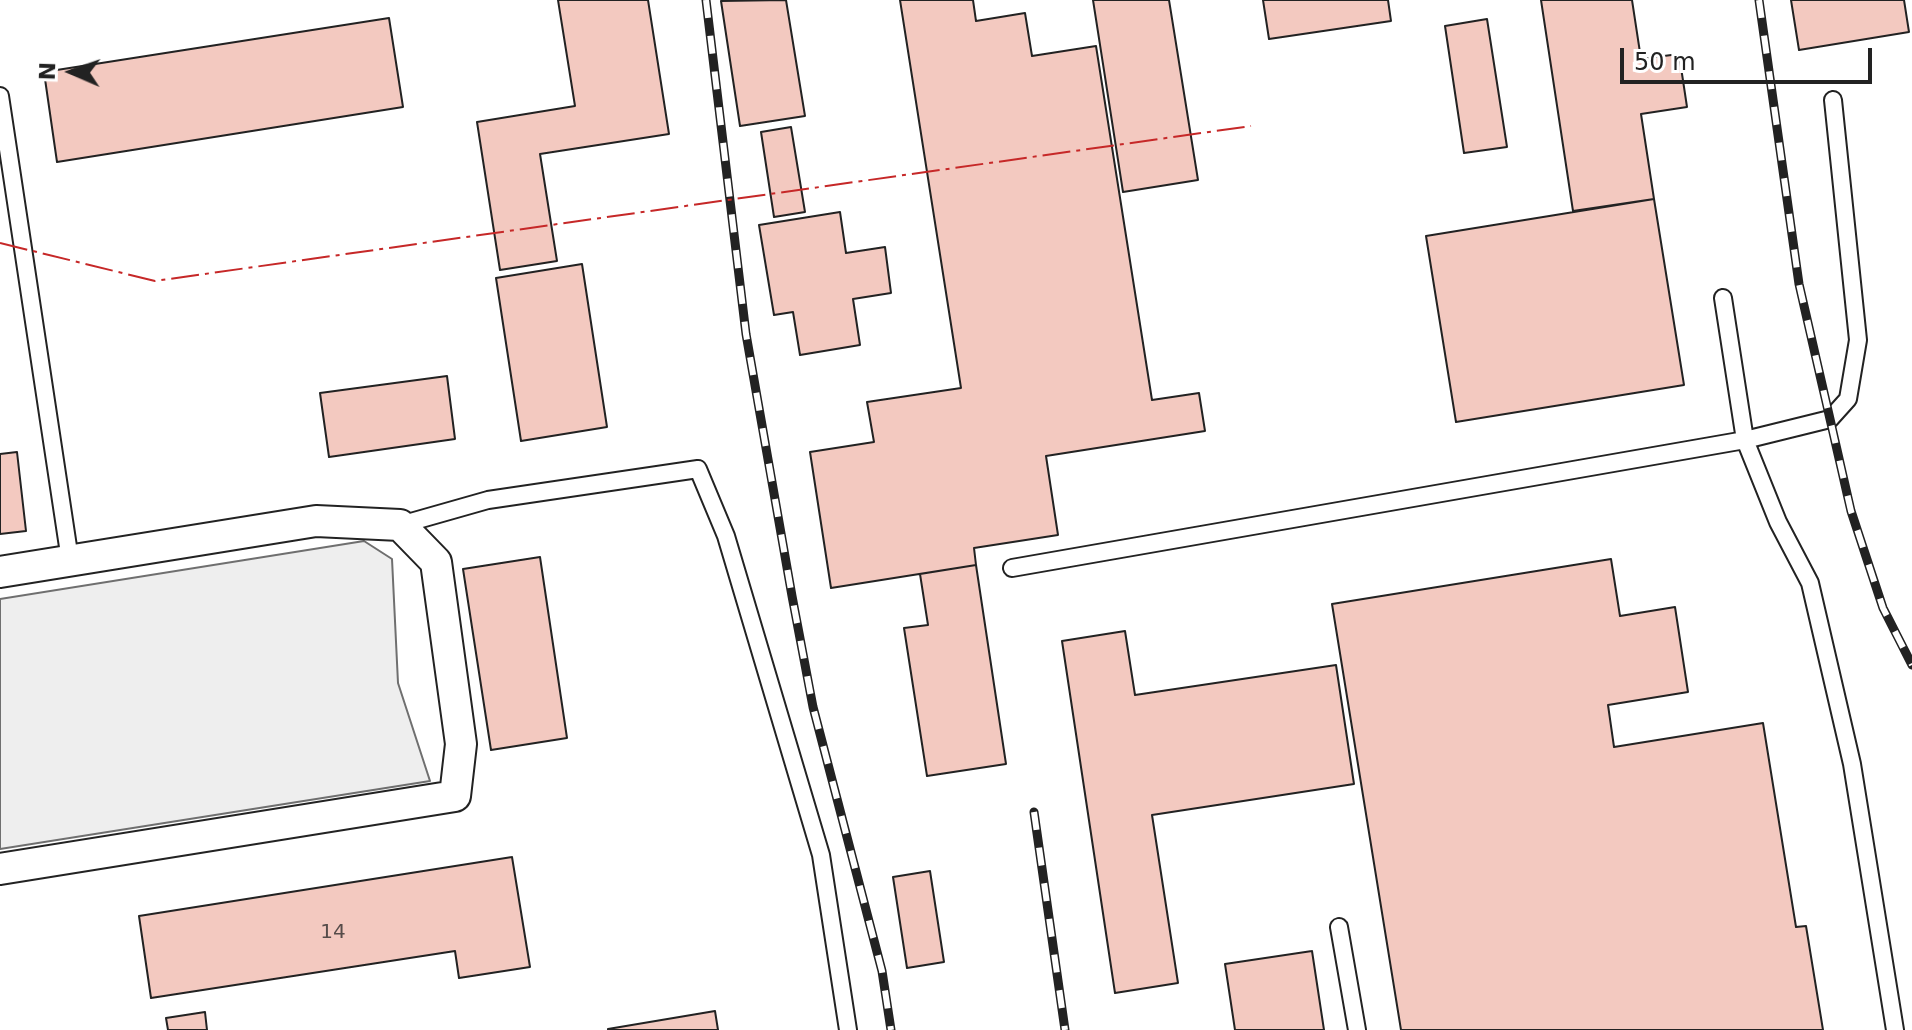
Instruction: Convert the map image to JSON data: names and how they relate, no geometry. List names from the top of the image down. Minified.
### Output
{"house_numbers":["14"],"scale_bar":"50 m","north":"left"}
